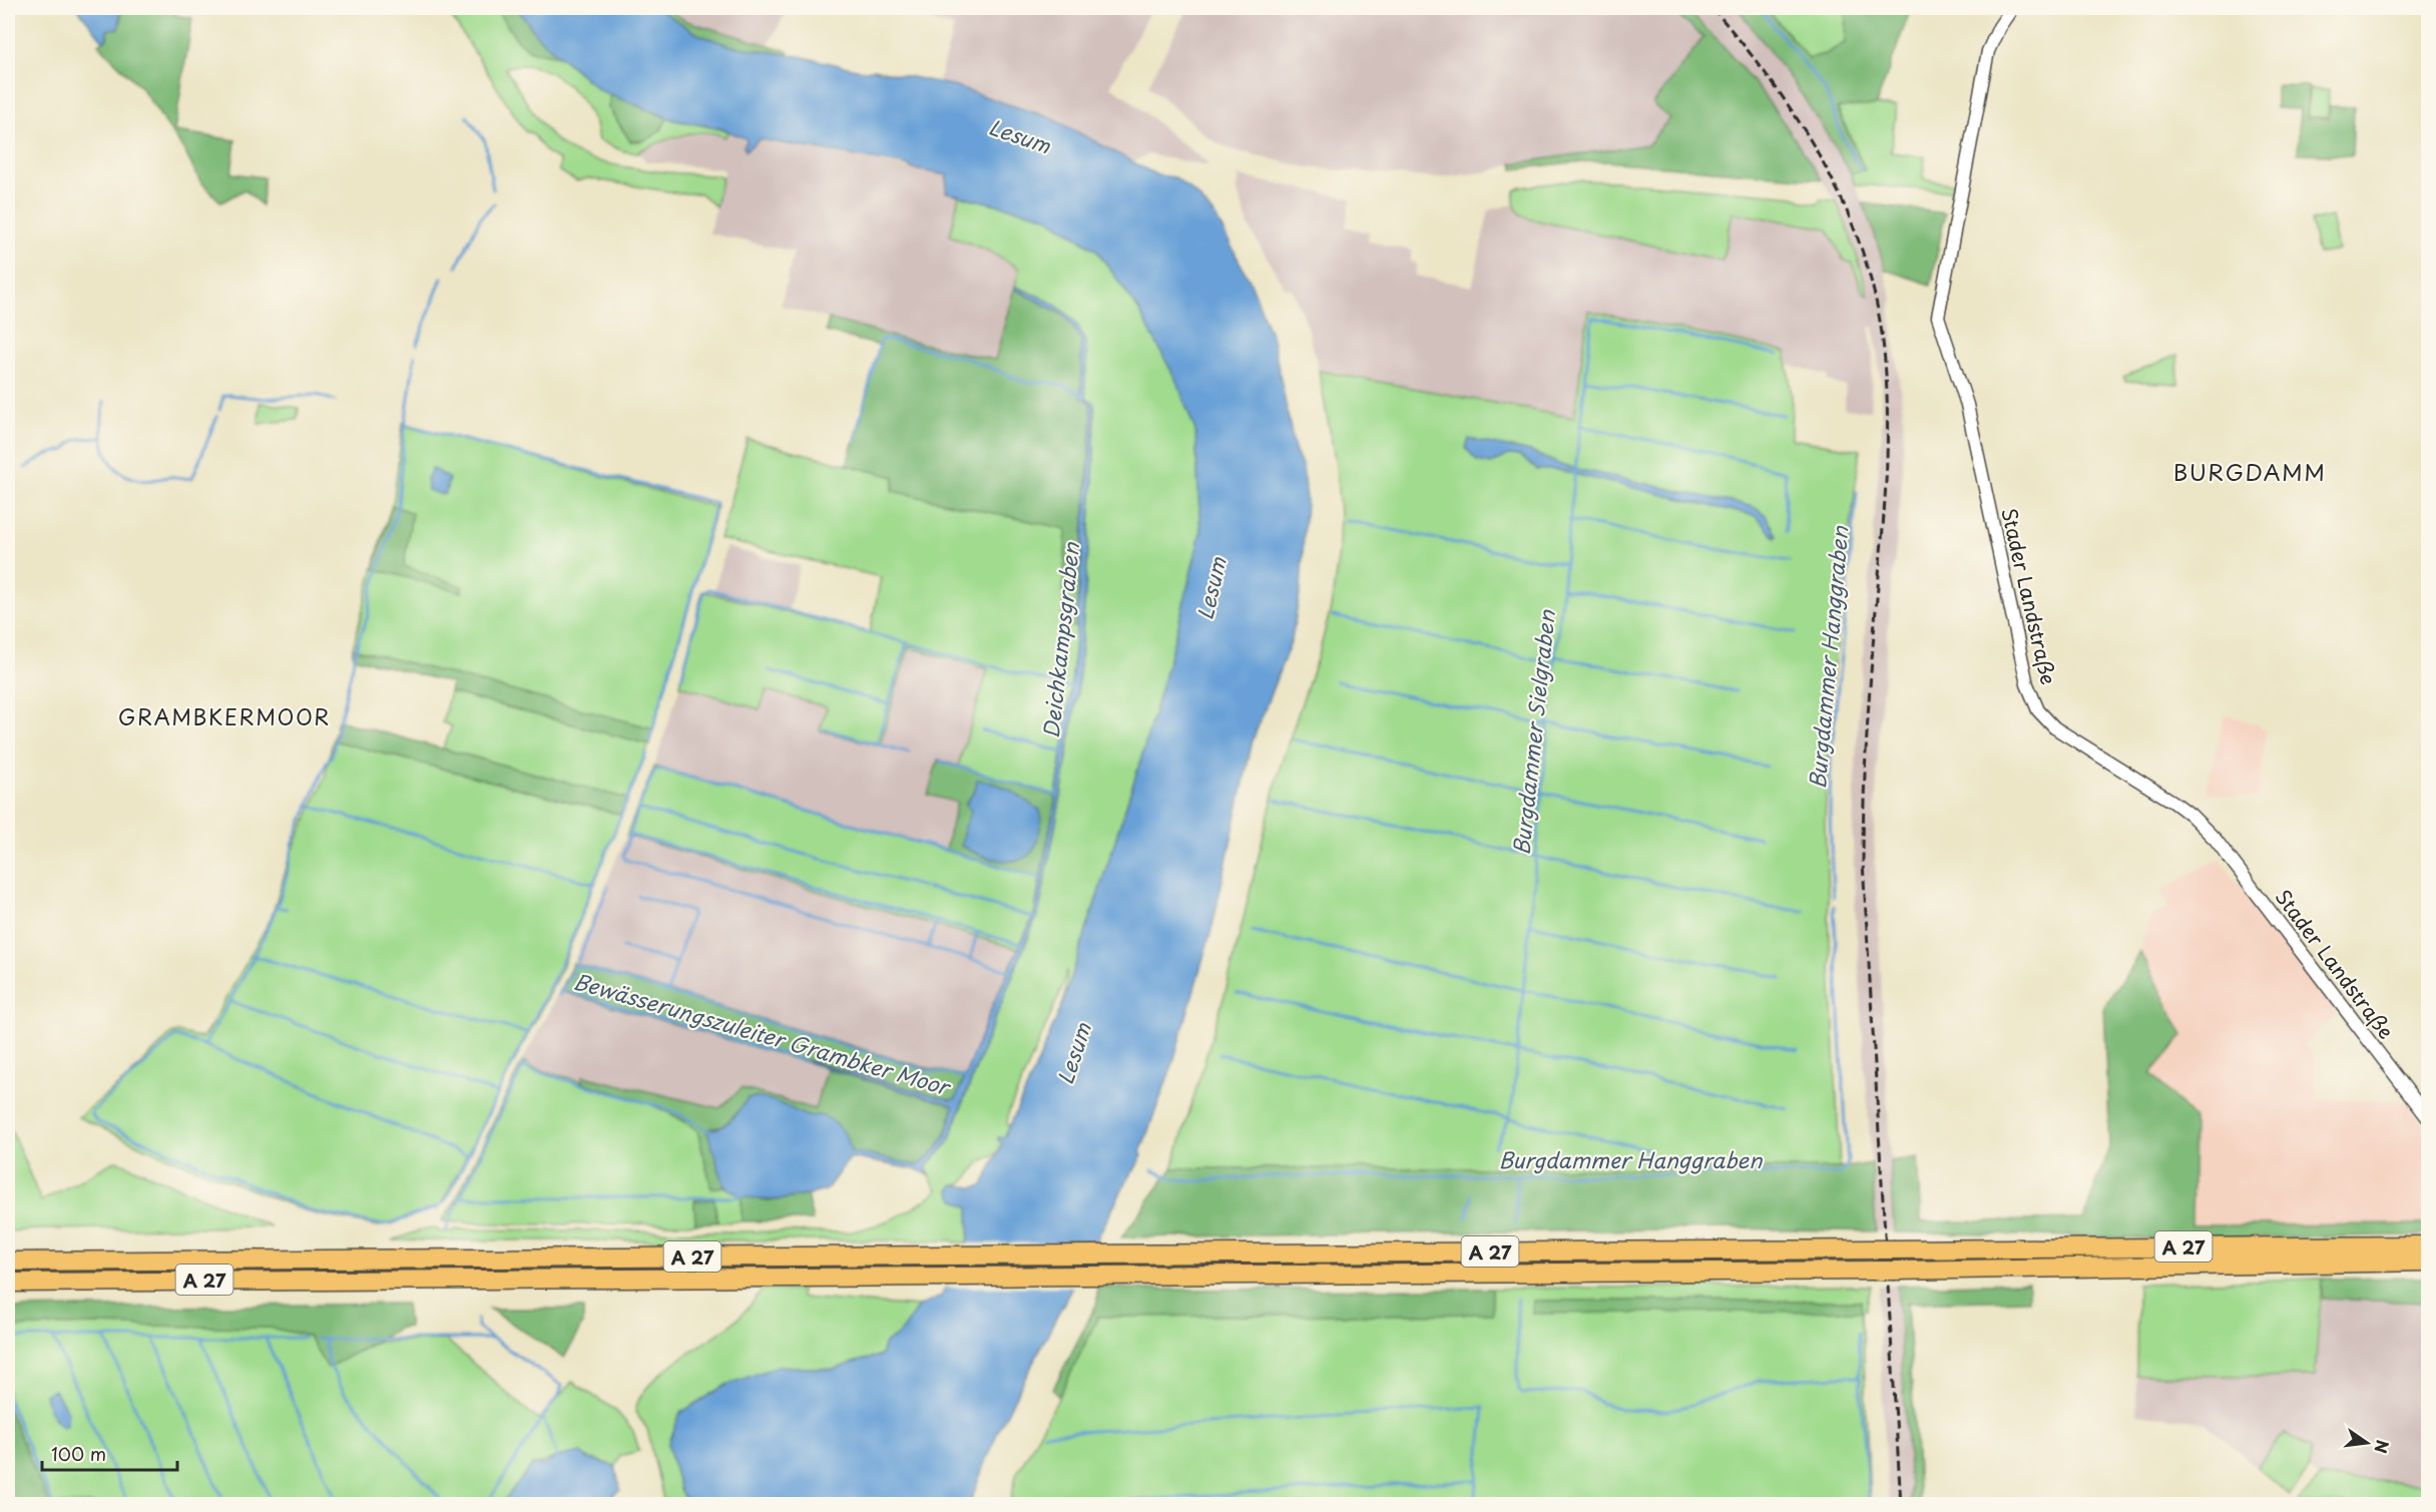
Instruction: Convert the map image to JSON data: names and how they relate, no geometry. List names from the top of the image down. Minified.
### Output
{"streets":{"highway":["A 27"],"street":["Stader Landstraße"]},"districts":["BURGDAMM","GRAMBKERMOOR"],"water":["Lesum","Deichkampsgraben","Burgdammer Hanggraben","Burgdammer Sielgraben","Bewässerungszuleiter Grambker Moor"],"scale_bar":"100 m","north":"right"}
